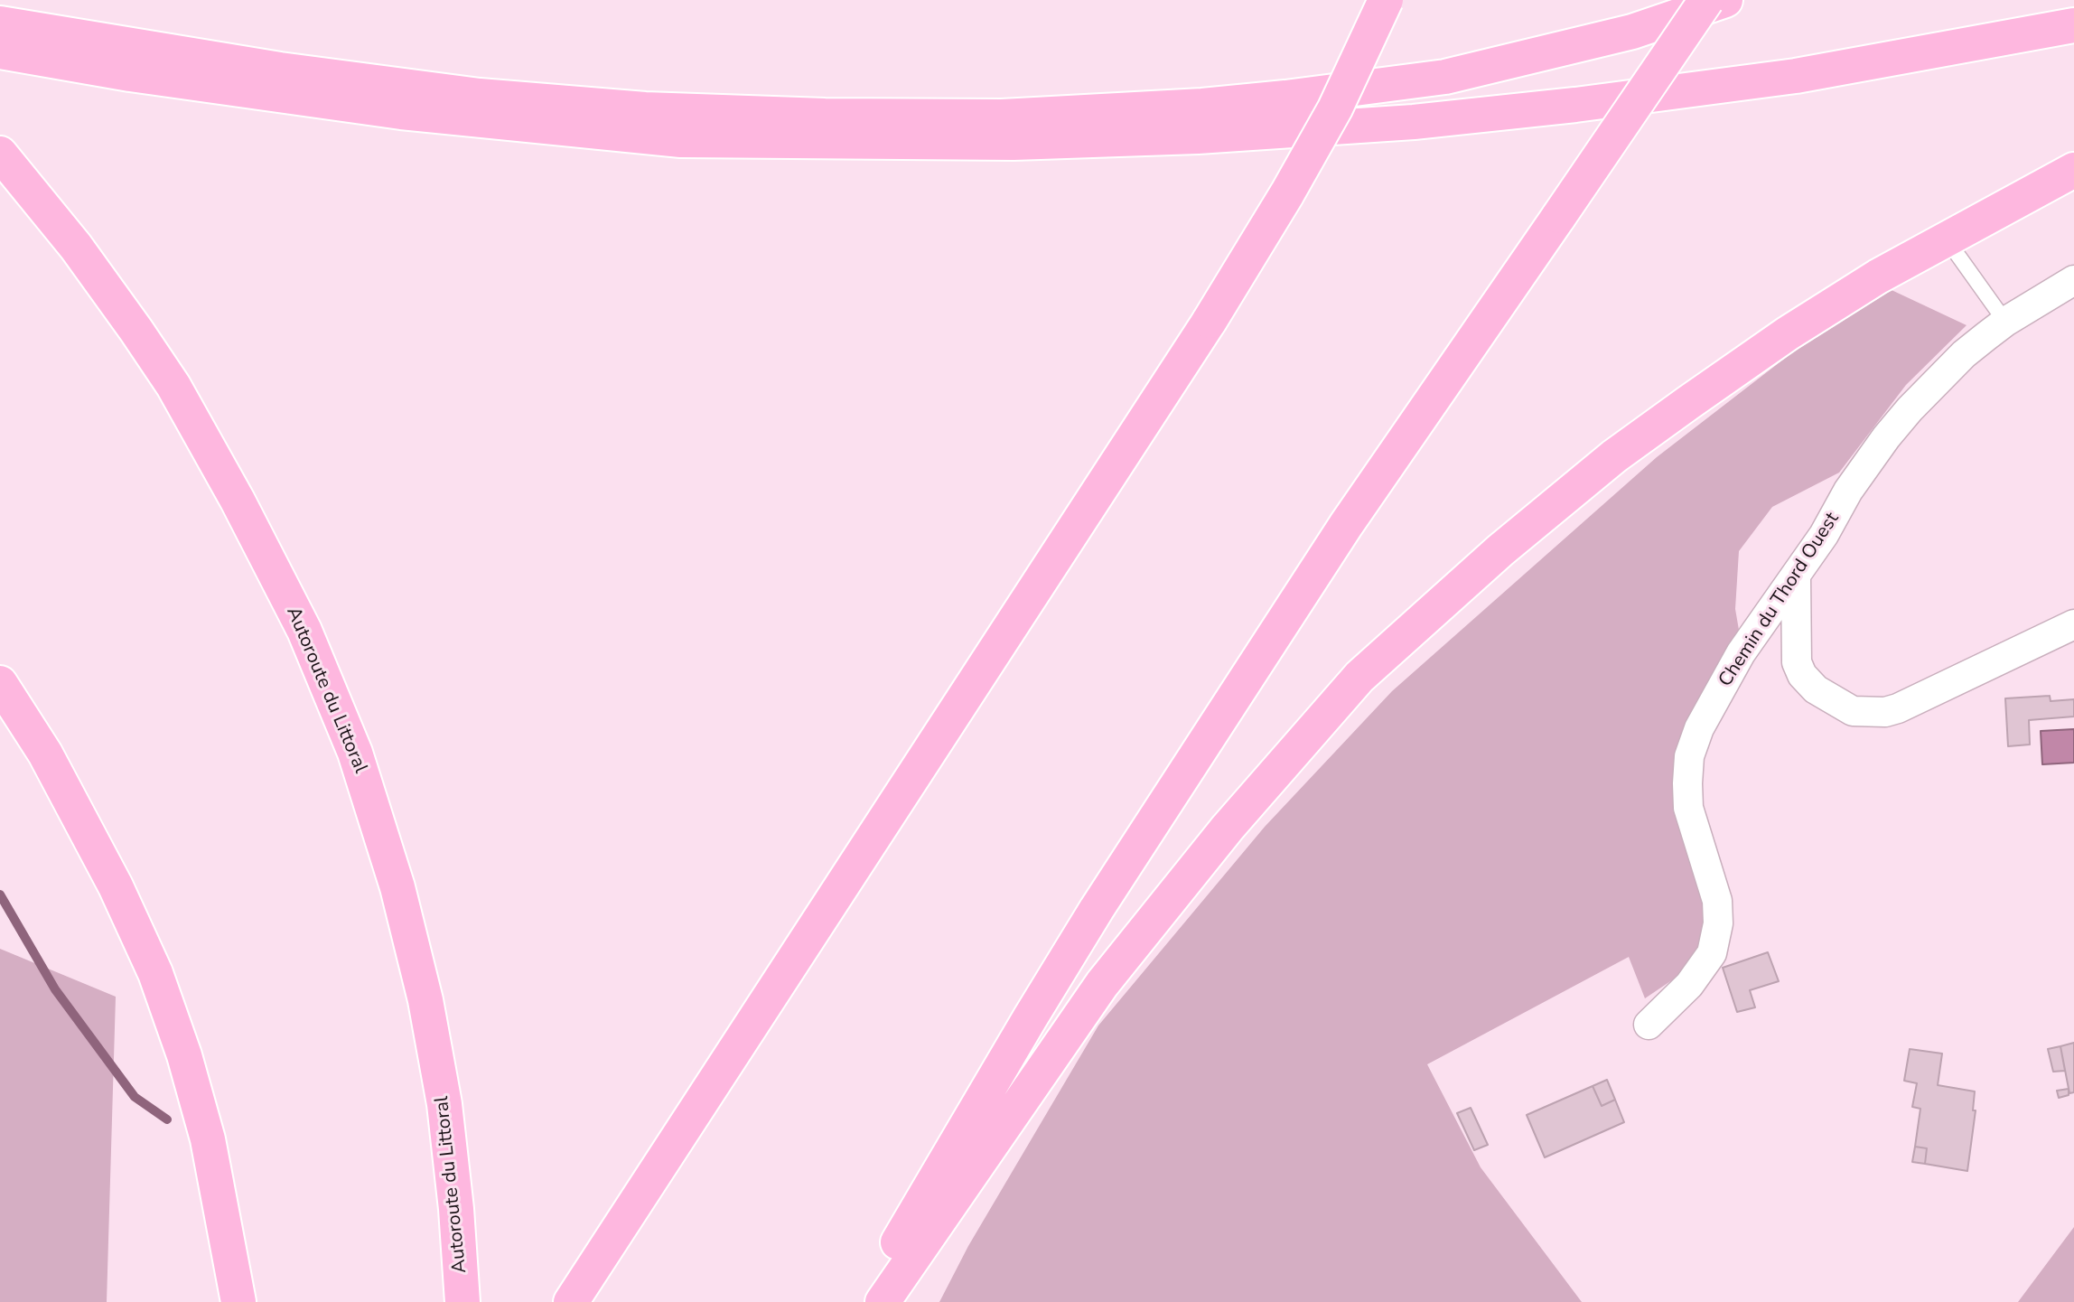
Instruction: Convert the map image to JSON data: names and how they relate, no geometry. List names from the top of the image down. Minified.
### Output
{"streets":{"highway":["Autoroute du Littoral"],"street":["Chemin du Thord Ouest"]}}
